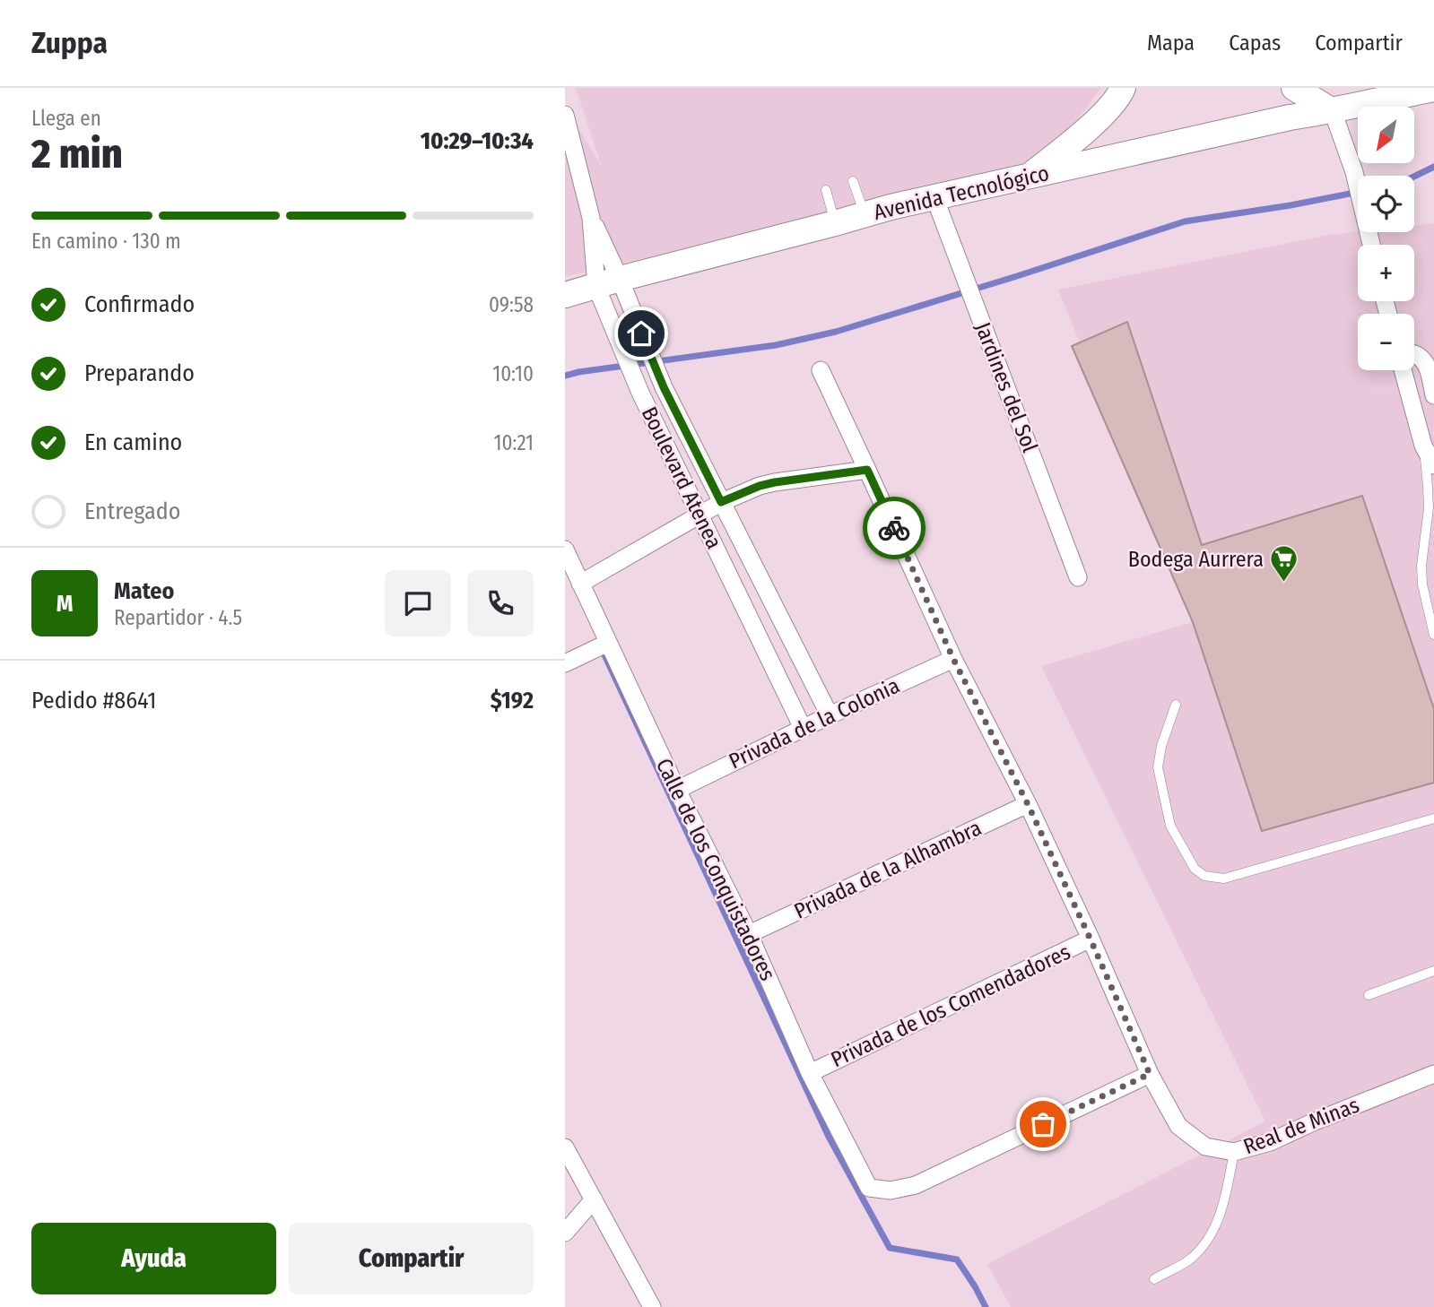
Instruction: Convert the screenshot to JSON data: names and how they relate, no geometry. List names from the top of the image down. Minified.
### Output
{"streets":{"main road":["Avenida Tecnológico"],"street":["Jardines del Sol","Boulevard Atenea","Privada de la Colonia","Calle de los Conquistadores","Privada de la Alhambra","Privada de los Comendadores","Real de Minas"]},"crossings":[["Avenida Tecnológico","Jardines del Sol"],["Avenida Tecnológico","Boulevard Atenea"],["Boulevard Atenea","Privada de la Colonia"],["Privada de la Colonia","Calle de los Conquistadores"],["Privada de la Colonia","Real de Minas"],["Calle de los Conquistadores","Privada de la Alhambra"],["Calle de los Conquistadores","Privada de los Comendadores"],["Calle de los Conquistadores","Real de Minas"],["Privada de la Alhambra","Real de Minas"],["Privada de los Comendadores","Real de Minas"]],"places":{"supermarket":["Bodega Aurrera"]},"north":"bottom left","page":{"header":"Zuppa","nav":["Mapa","Capas","Compartir"],"heading":["2 min","Llega en","10:29–10:34"],"panel":["Mateo","Repartidor · 4.5","Pedido #8641","$192"],"map_buttons":["+","−"],"bar":"En camino · 130 m","list":[["Confirmado","09:58"],["Preparando","10:10"],["En camino","10:21"],"Entregado"],"round":"M","buttons":["Ayuda","Compartir"]}}
